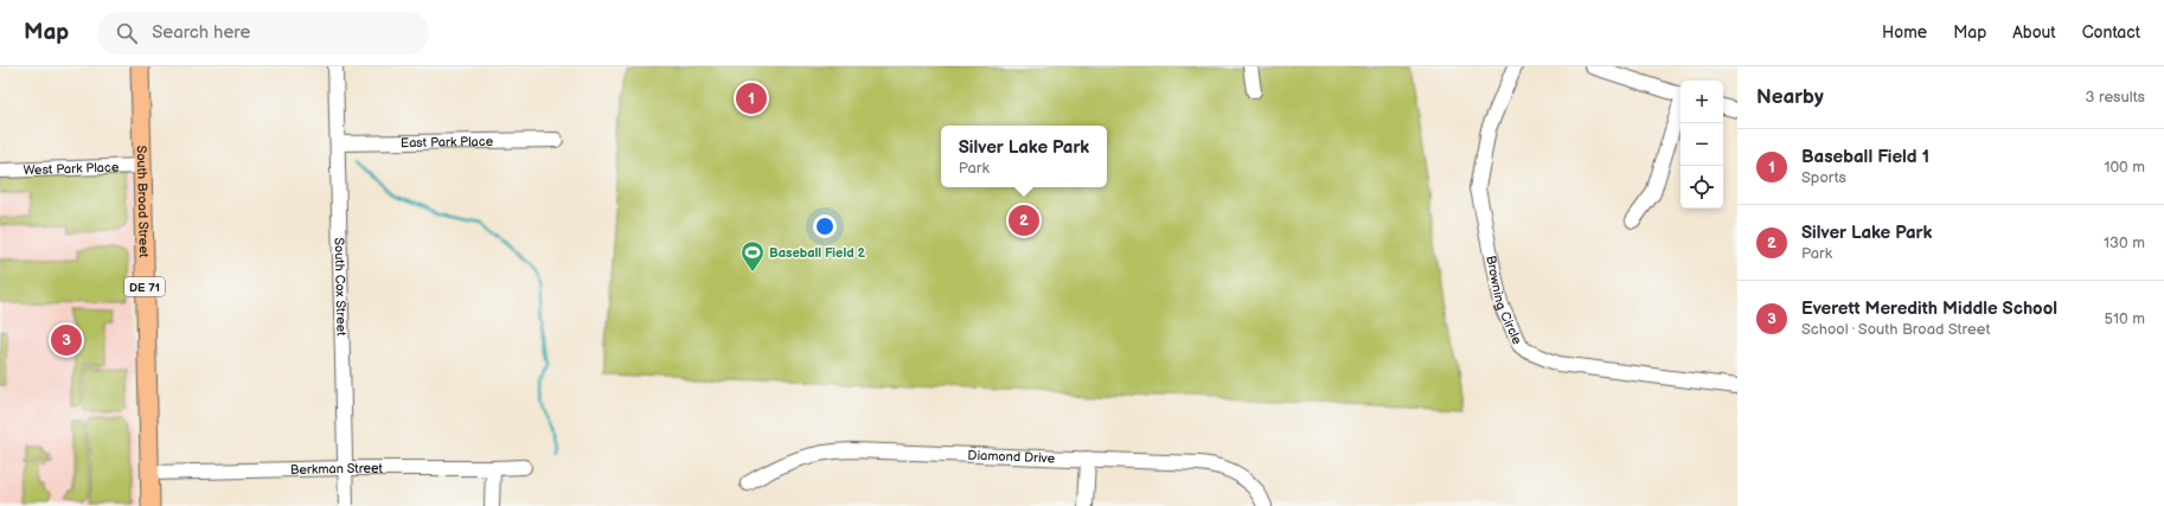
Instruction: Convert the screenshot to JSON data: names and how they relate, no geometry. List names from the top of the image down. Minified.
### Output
{"streets":{"main road":["South Broad Street","DE 71"],"street":["East Park Place","West Park Place","South Cox Street","Browning Circle","Diamond Drive","Berkman Street"]},"crossings":[["East Park Place","South Cox Street"],["West Park Place","South Broad Street"],["South Broad Street","Berkman Street"],["South Cox Street","Berkman Street"]],"places":{"sports":["Baseball Field 2"]},"page":{"header":"Map","search":"Search here","nav":["Home","Map","About","Contact"],"heading":["Nearby","3 results"],"map_buttons":["+","−"],"pins":["1","2","3"],"popup":["Silver Lake Park","Park"],"list":[{"mark":"1","name":"Baseball Field 1","note":"Sports","value":"100 m"},{"mark":"2","name":"Silver Lake Park","note":"Park","value":"130 m"},{"mark":"3","name":"Everett Meredith Middle School","note":"School · South Broad Street","value":"510 m"}]}}
